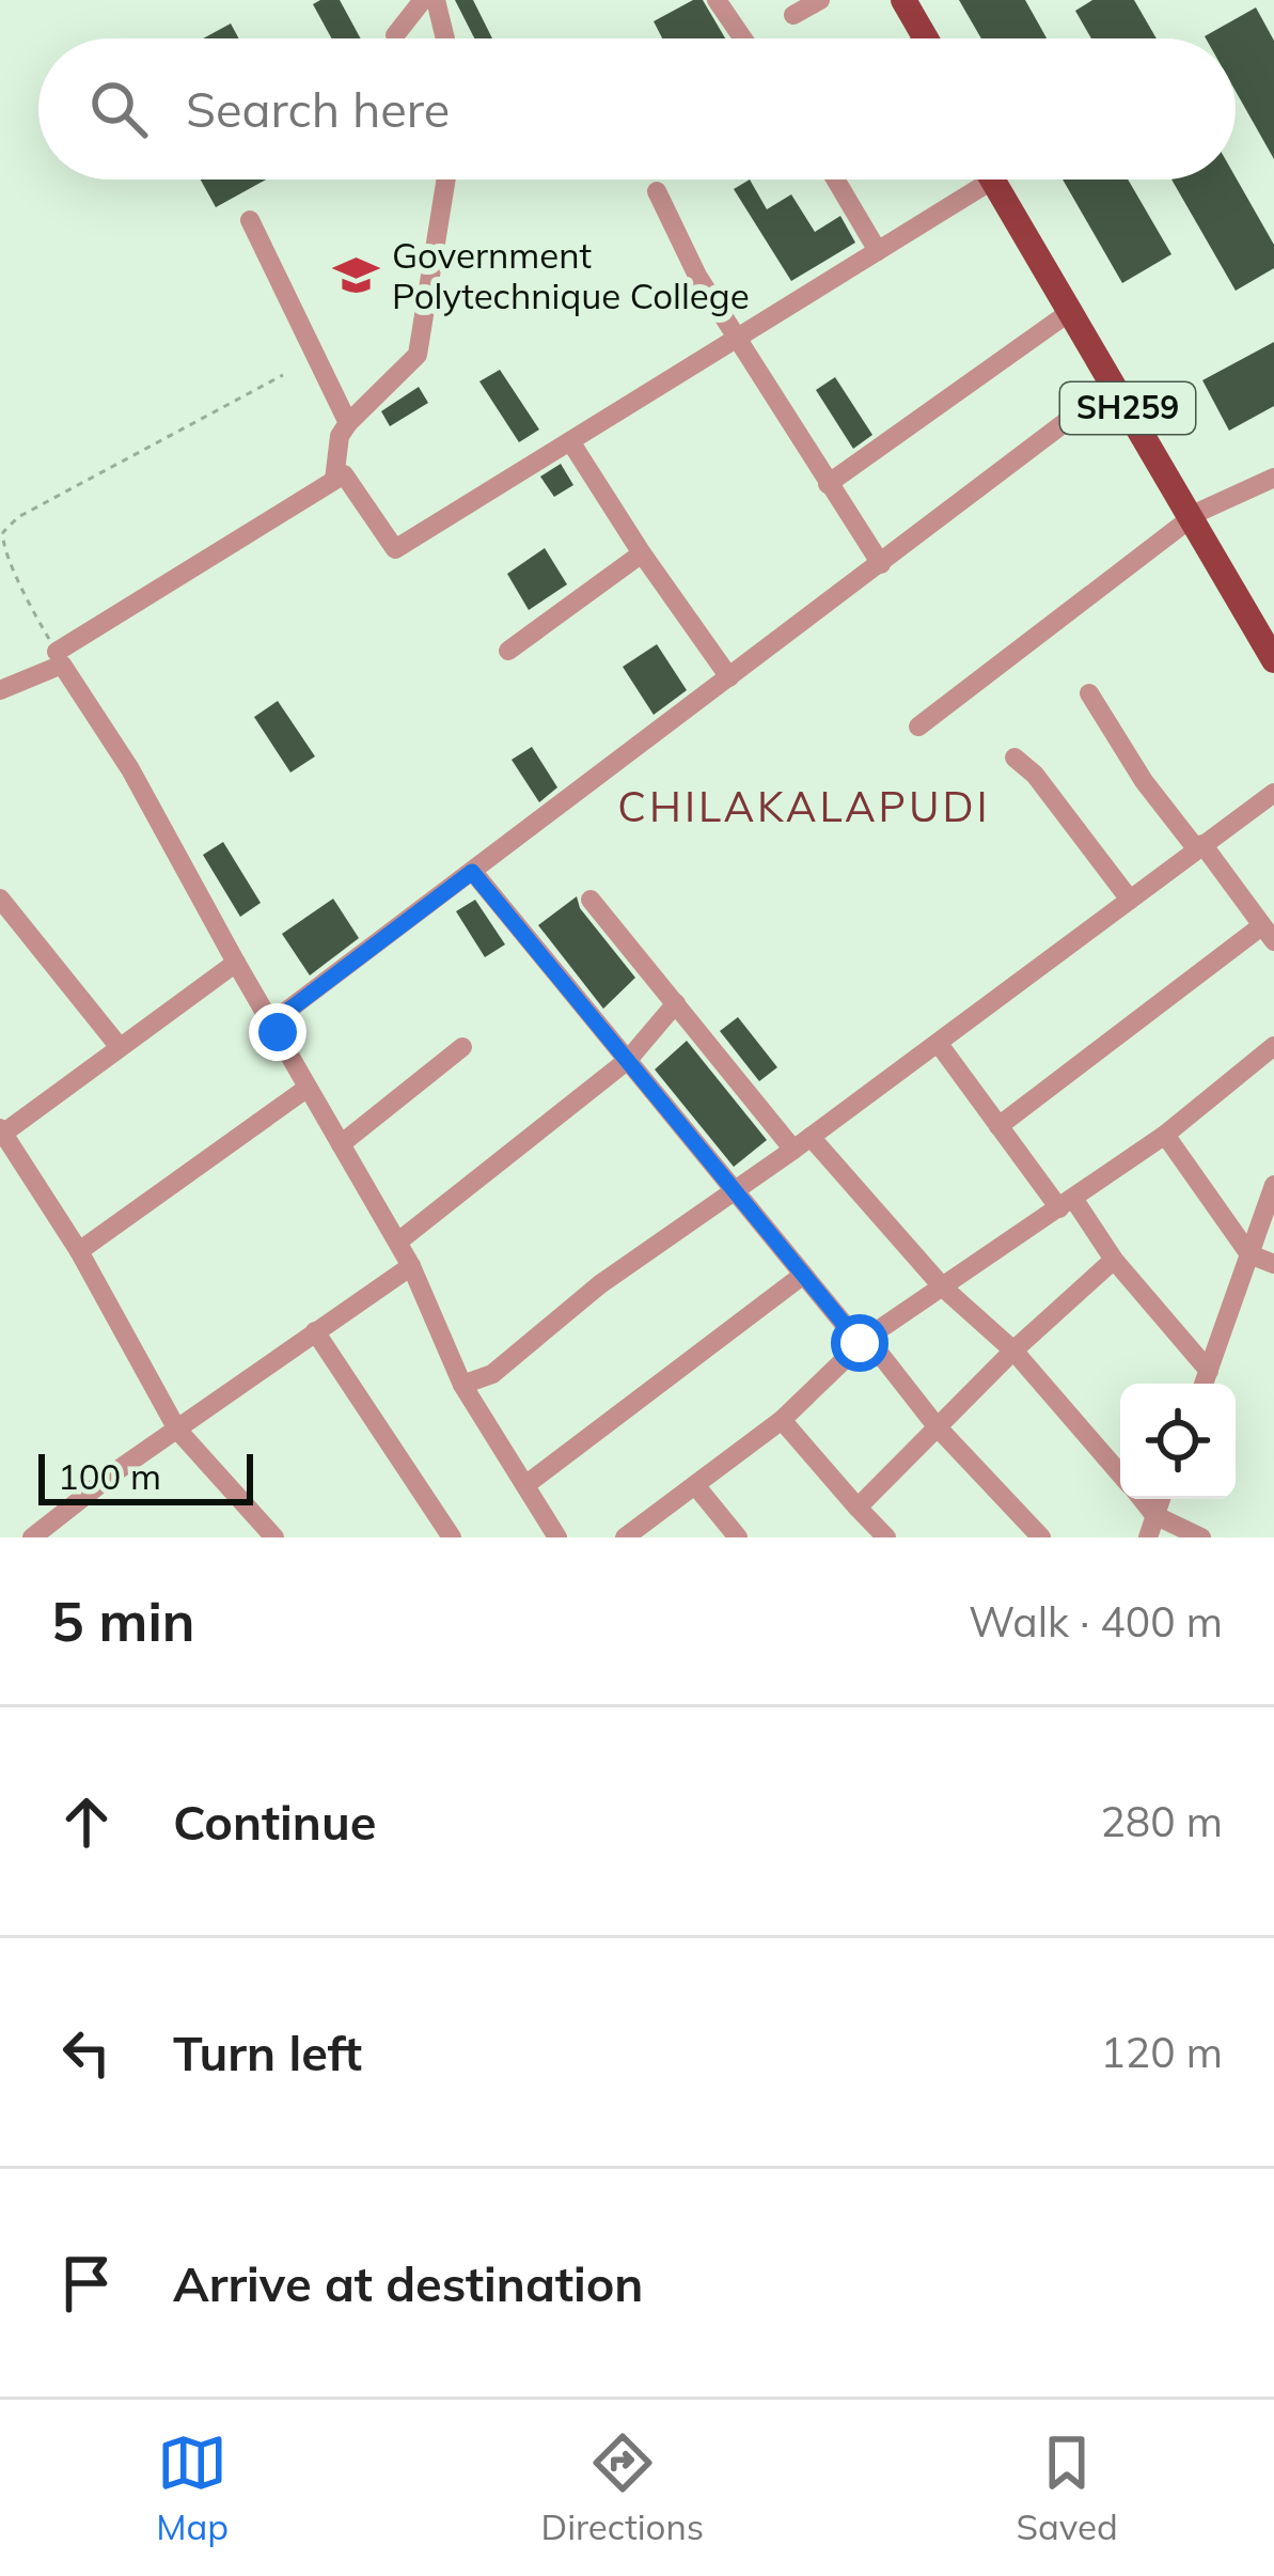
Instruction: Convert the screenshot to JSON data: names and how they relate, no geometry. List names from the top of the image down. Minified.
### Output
{"streets":{"main road":["SH259"]},"districts":["CHILAKALAPUDI"],"places":{"school or university":["Government Polytechnique College"]},"scale_bar":"100 m","page":{"search":"Search here","scale":"100 m","heading":["5 min","Walk · 400 m"],"list":[["Continue","280 m"],["Turn left","120 m"],"Arrive at destination"],"nav":["Map","Directions","Saved"]}}
